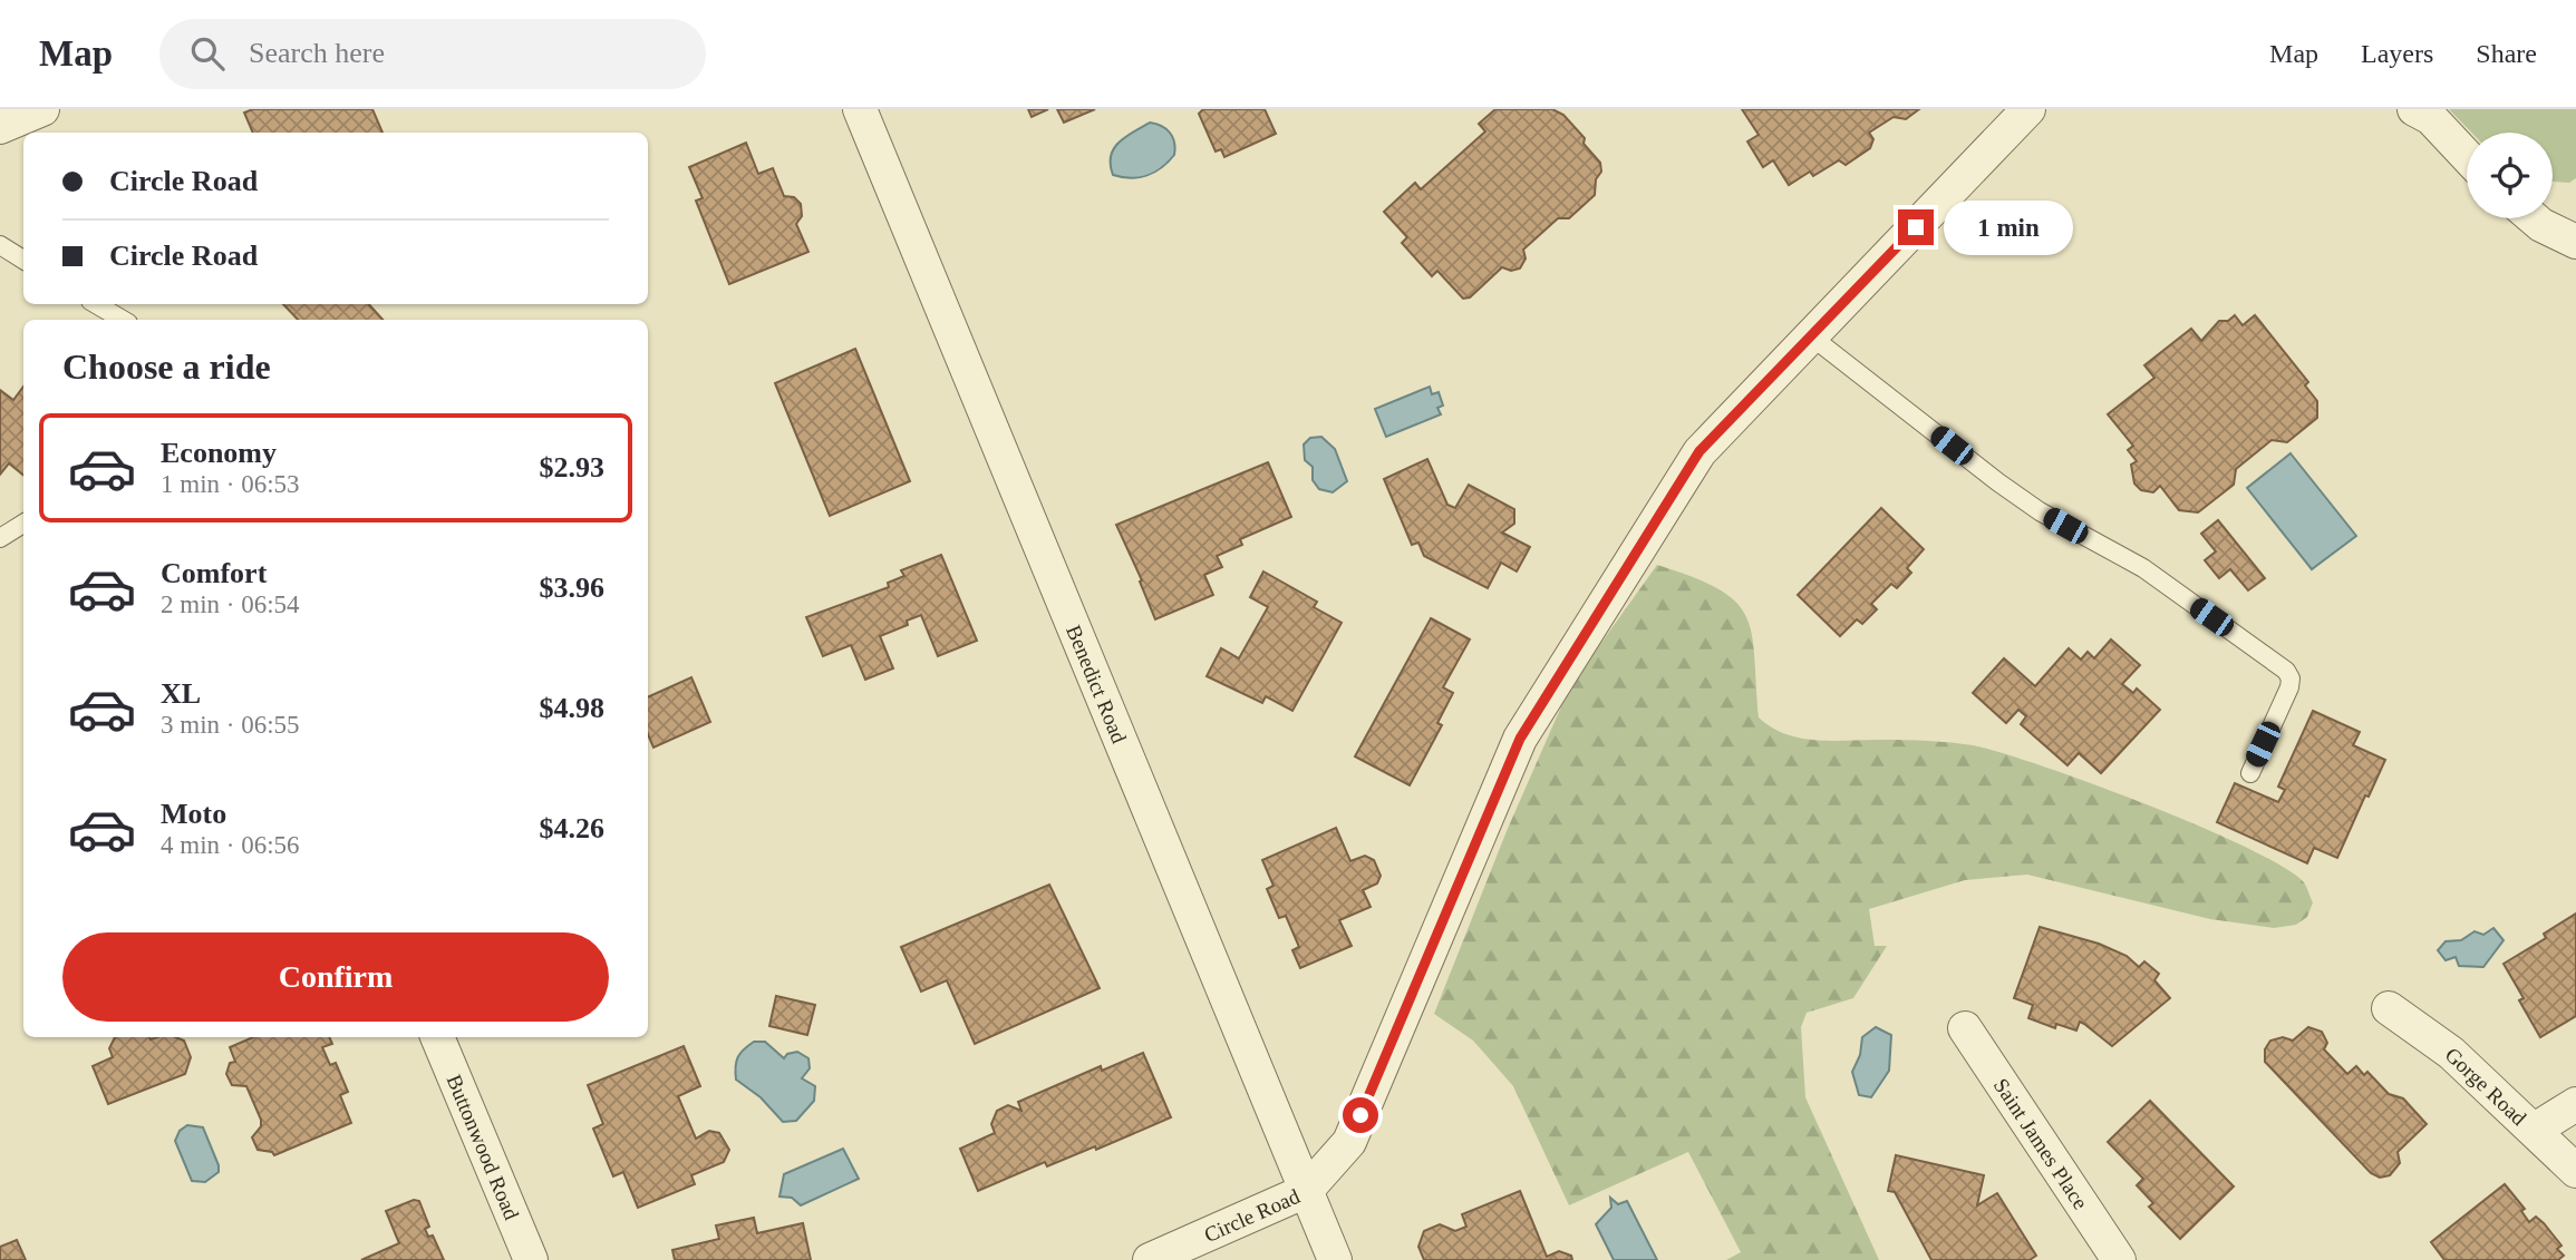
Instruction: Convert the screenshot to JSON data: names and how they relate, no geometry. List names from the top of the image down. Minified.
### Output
{"streets":{"street":["Benedict Road","Gorge Road","Saint James Place","Buttonwood Road","Circle Road"]},"crossings":[["Benedict Road","Circle Road"]],"page":{"header":"Map","search":"Search here","nav":["Map","Layers","Share"],"banner":["Circle Road","Circle Road"],"bubble":"1 min","heading":"Choose a ride","list":[{"name":"Economy","note":"1 min · 06:53","value":"$2.93"},{"name":"Comfort","note":"2 min · 06:54","value":"$3.96"},{"name":"XL","note":"3 min · 06:55","value":"$4.98"},{"name":"Moto","note":"4 min · 06:56","value":"$4.26"}],"buttons":"Confirm"}}
